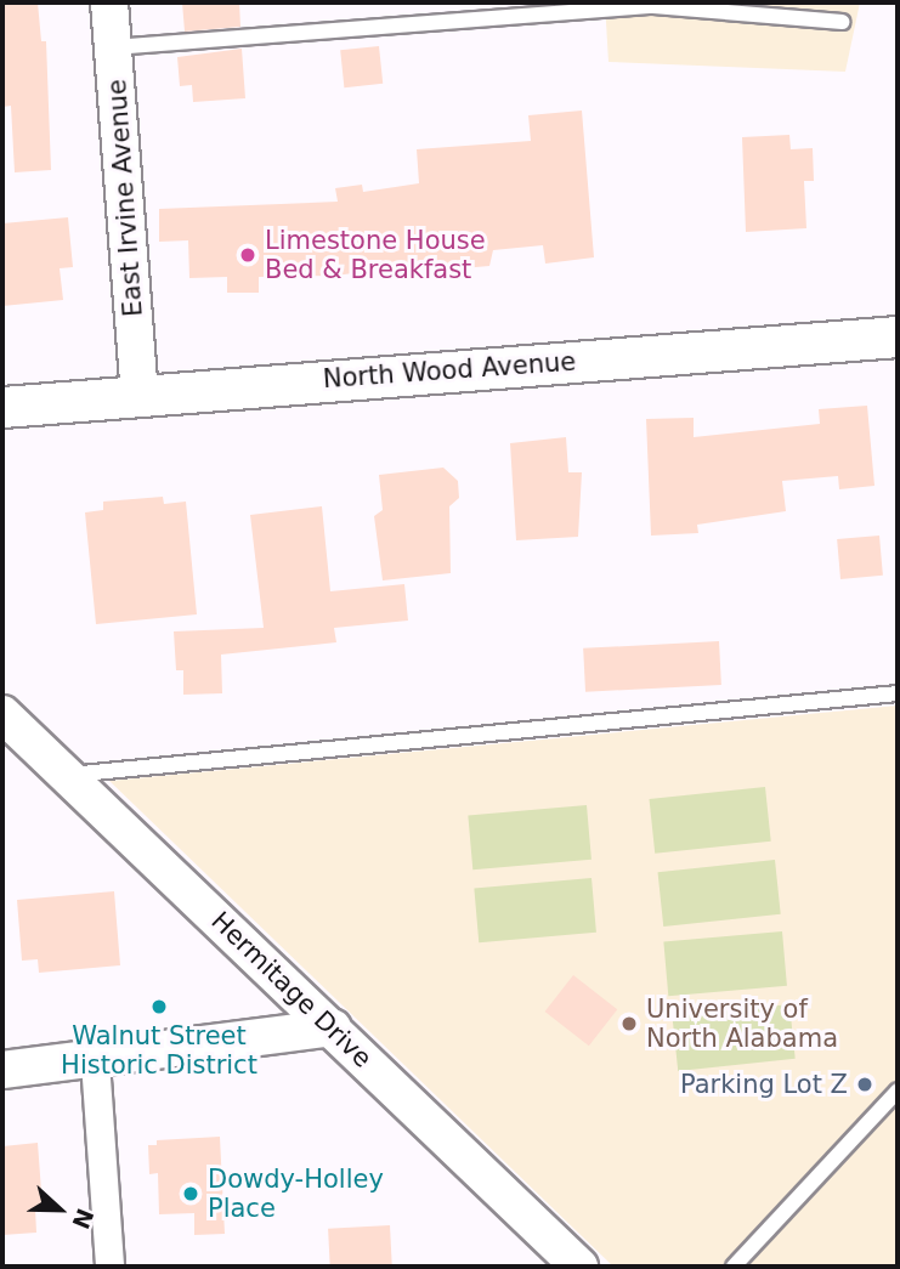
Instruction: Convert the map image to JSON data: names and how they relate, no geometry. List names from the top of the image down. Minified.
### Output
{"streets":{"main road":["North Wood Avenue"],"street":["East Irvine Avenue","Hermitage Drive"]},"crossings":[["East Irvine Avenue","North Wood Avenue"]],"places":["Limestone House Bed & Breakfast","Walnut Street Historic District","University of North Alabama","Parking Lot Z","Dowdy-Holley Place"],"north":"right"}
